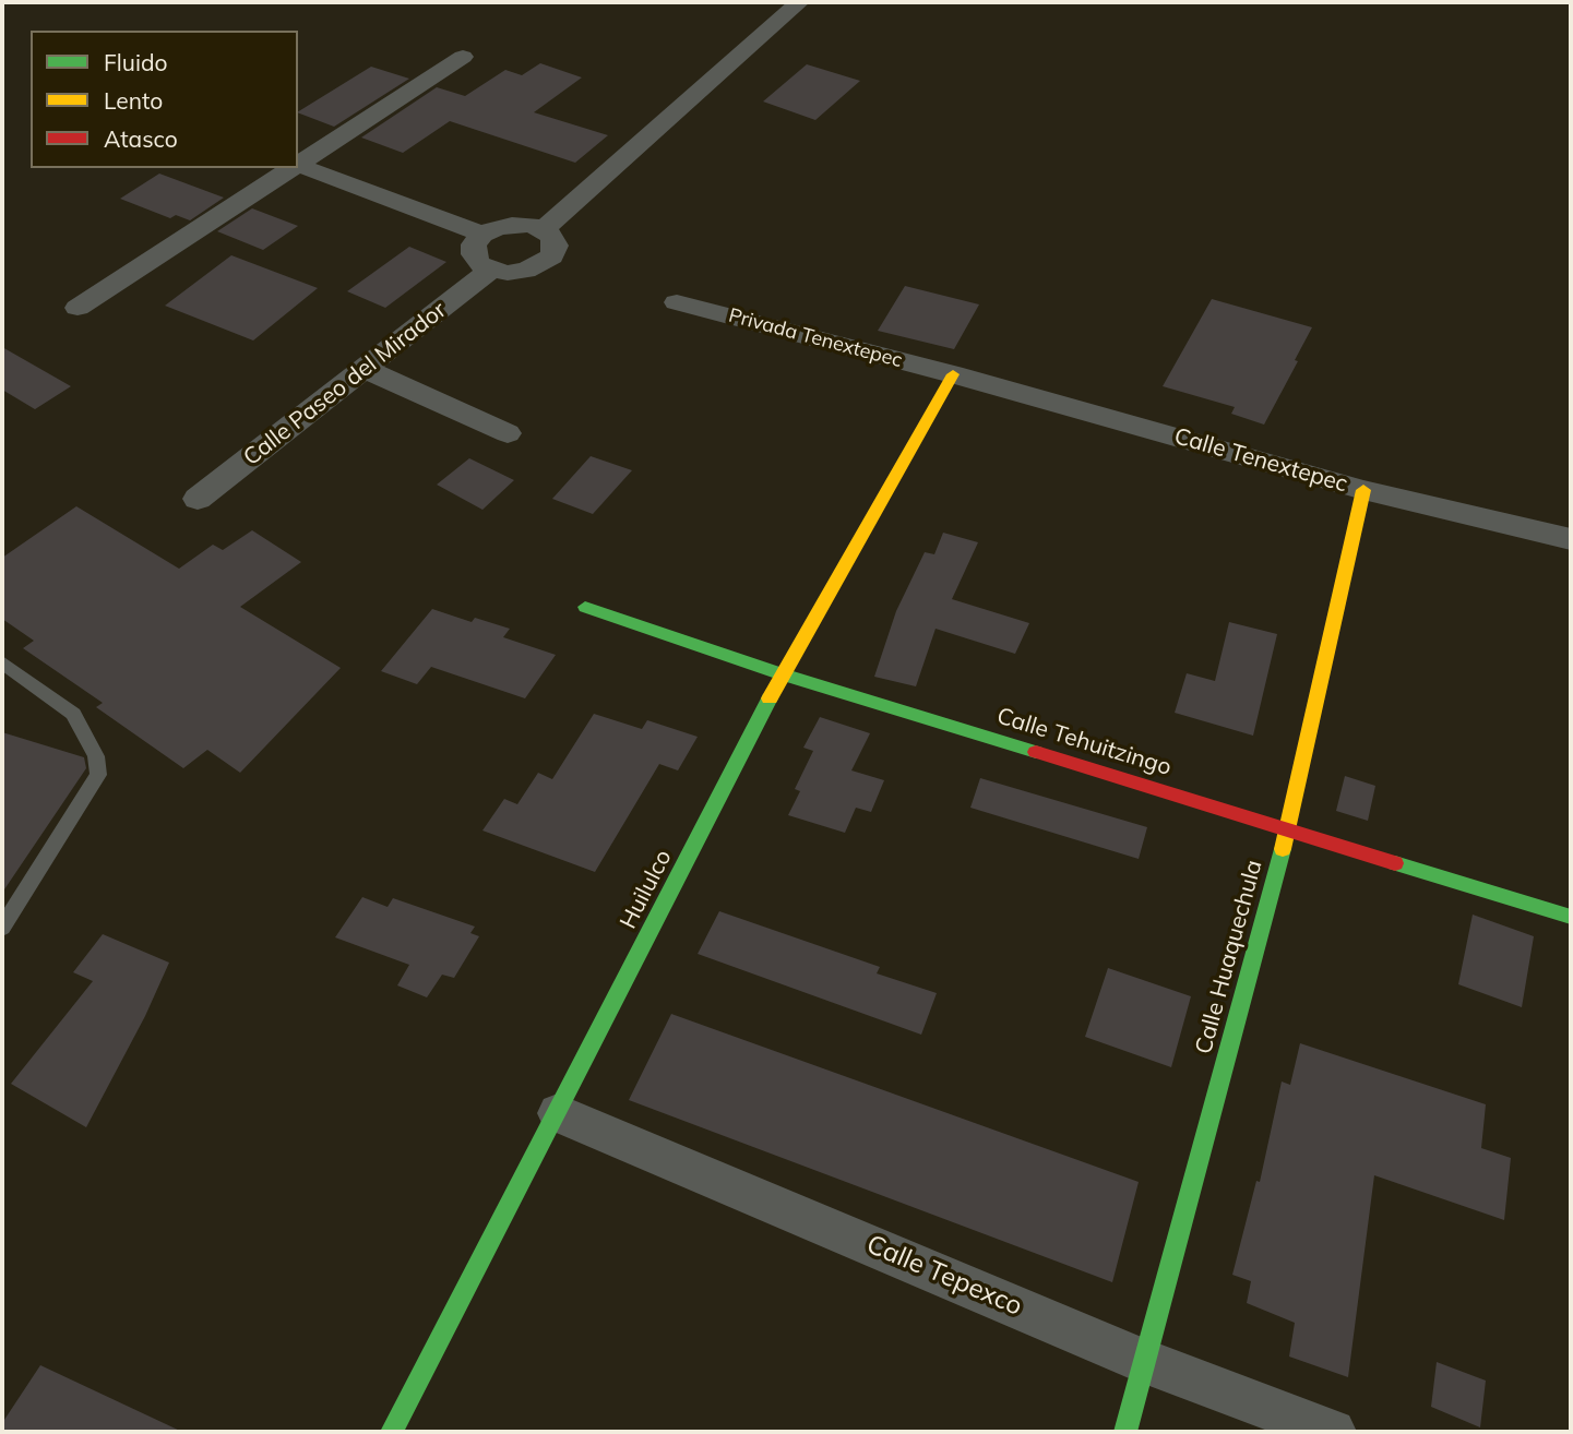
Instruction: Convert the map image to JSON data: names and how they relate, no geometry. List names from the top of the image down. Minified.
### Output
{"streets":{"street":["Privada Tenextepec","Calle Paseo del Mirador","Calle Tenextepec","Calle Tehuitzingo","Huilulco","Calle Huaquechula","Calle Tepexco"]},"crossings":[["Privada Tenextepec","Calle Tenextepec"],["Privada Tenextepec","Huilulco"],["Calle Tenextepec","Huilulco"],["Calle Tenextepec","Calle Huaquechula"],["Calle Tehuitzingo","Huilulco"],["Calle Tehuitzingo","Calle Huaquechula"],["Huilulco","Calle Tepexco"],["Calle Huaquechula","Calle Tepexco"]],"legend":["Fluido","Lento","Atasco"]}
